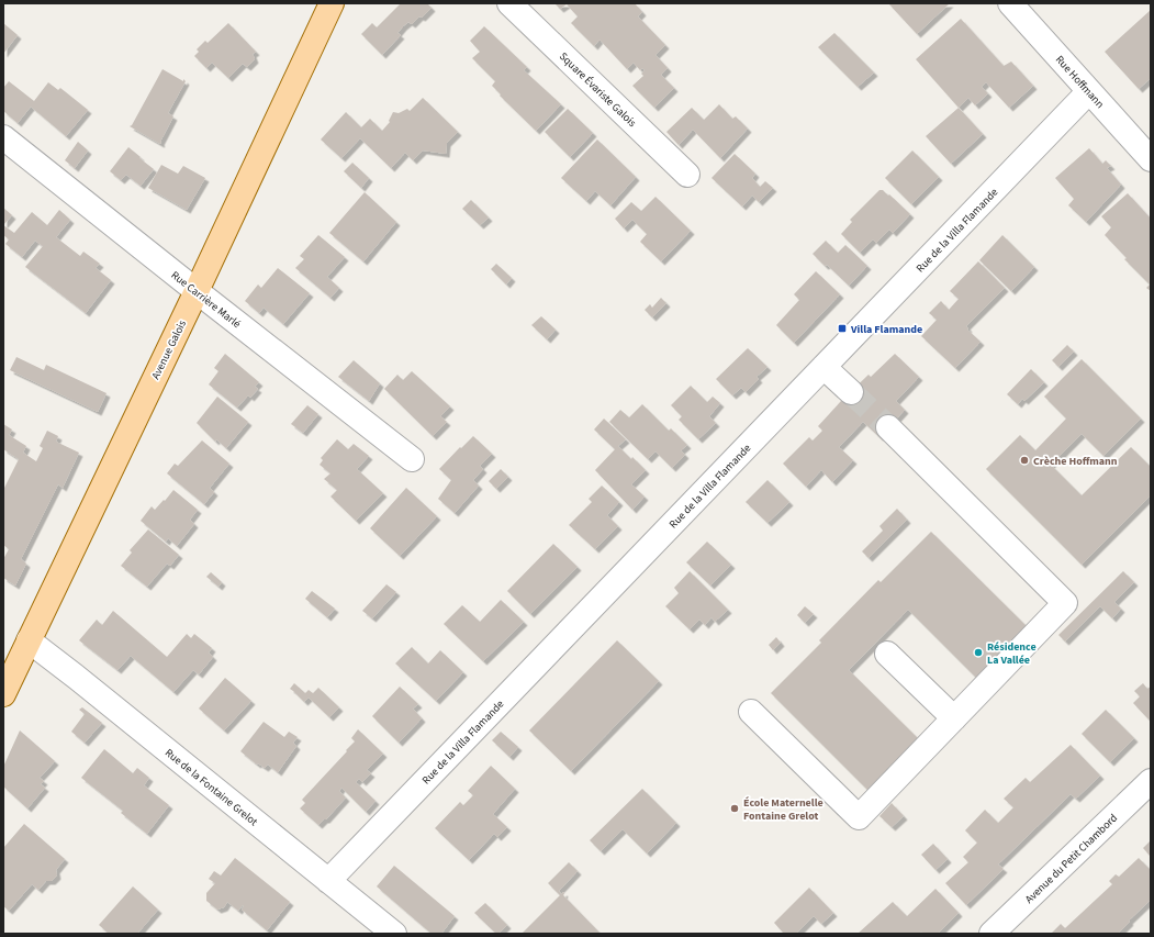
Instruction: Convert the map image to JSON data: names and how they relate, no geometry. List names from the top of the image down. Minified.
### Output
{"streets":{"main road":["Avenue Galois"],"street":["Rue Hoffmann","Square Évariste Galois","Rue de la Villa Flamande","Rue Carrière Marlé","Rue de la Fontaine Grelot","Avenue du Petit Chambord"]},"crossings":[["Rue Hoffmann","Rue de la Villa Flamande"],["Rue de la Villa Flamande","Rue de la Fontaine Grelot"],["Rue Carrière Marlé","Avenue Galois"],["Avenue Galois","Rue de la Fontaine Grelot"]],"places":{"transit":["Villa Flamande"],"other":["Crèche Hoffmann","Résidence La Vallée","École Maternelle Fontaine Grelot"]}}
